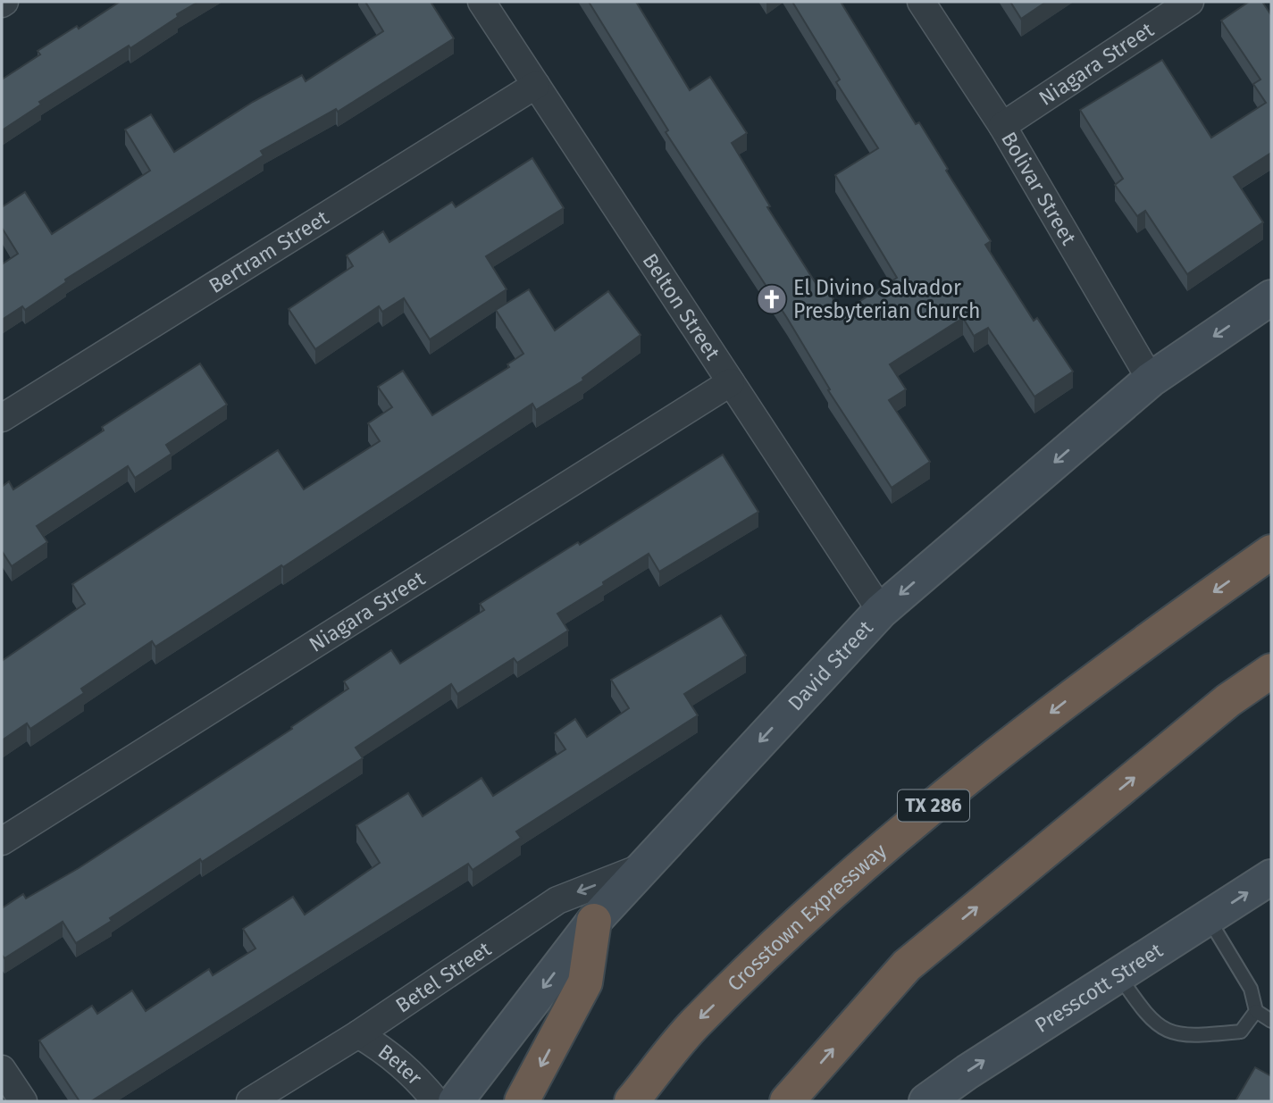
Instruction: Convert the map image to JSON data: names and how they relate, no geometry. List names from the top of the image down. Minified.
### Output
{"streets":{"highway":["TX 286","Crosstown Expressway"],"main road":["David Street","Presscott Street"],"street":["Niagara Street","Bolivar Street","Bertram Street","Belton Street","Betel Street","Beter"]},"crossings":[["Niagara Street","Bolivar Street"],["Niagara Street","Belton Street"],["Bolivar Street","David Street"],["Bertram Street","Belton Street"],["Belton Street","David Street"],["David Street","Betel Street"],["Betel Street","Beter"]],"one_way":["David Street","Betel Street","Presscott Street"],"places":{"church":["El Divino Salvador Presbyterian Church"]}}
